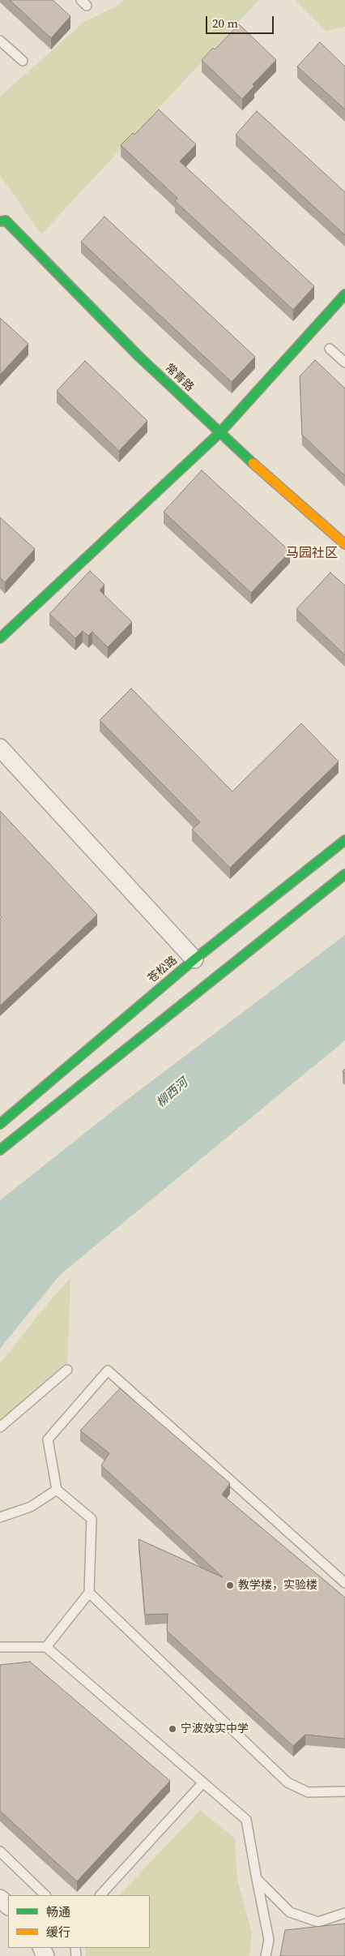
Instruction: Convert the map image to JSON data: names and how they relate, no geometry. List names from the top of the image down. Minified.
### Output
{"streets":{"street":["常青路","苍松路"]},"districts":["马园社区"],"water":["柳西河"],"places":["教学楼，实验楼","宁波效实中学"],"legend":["畅通","缓行"],"scale_bar":"20 m"}
